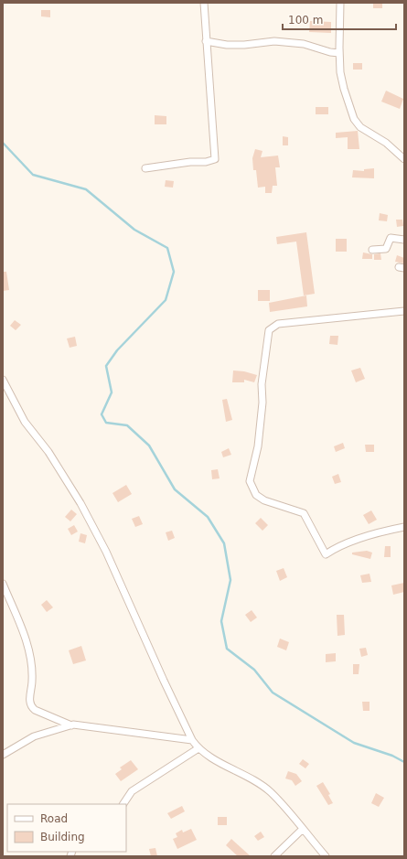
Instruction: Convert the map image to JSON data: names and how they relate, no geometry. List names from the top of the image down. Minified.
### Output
{"legend":["Road","Building"],"scale_bar":"100 m"}
